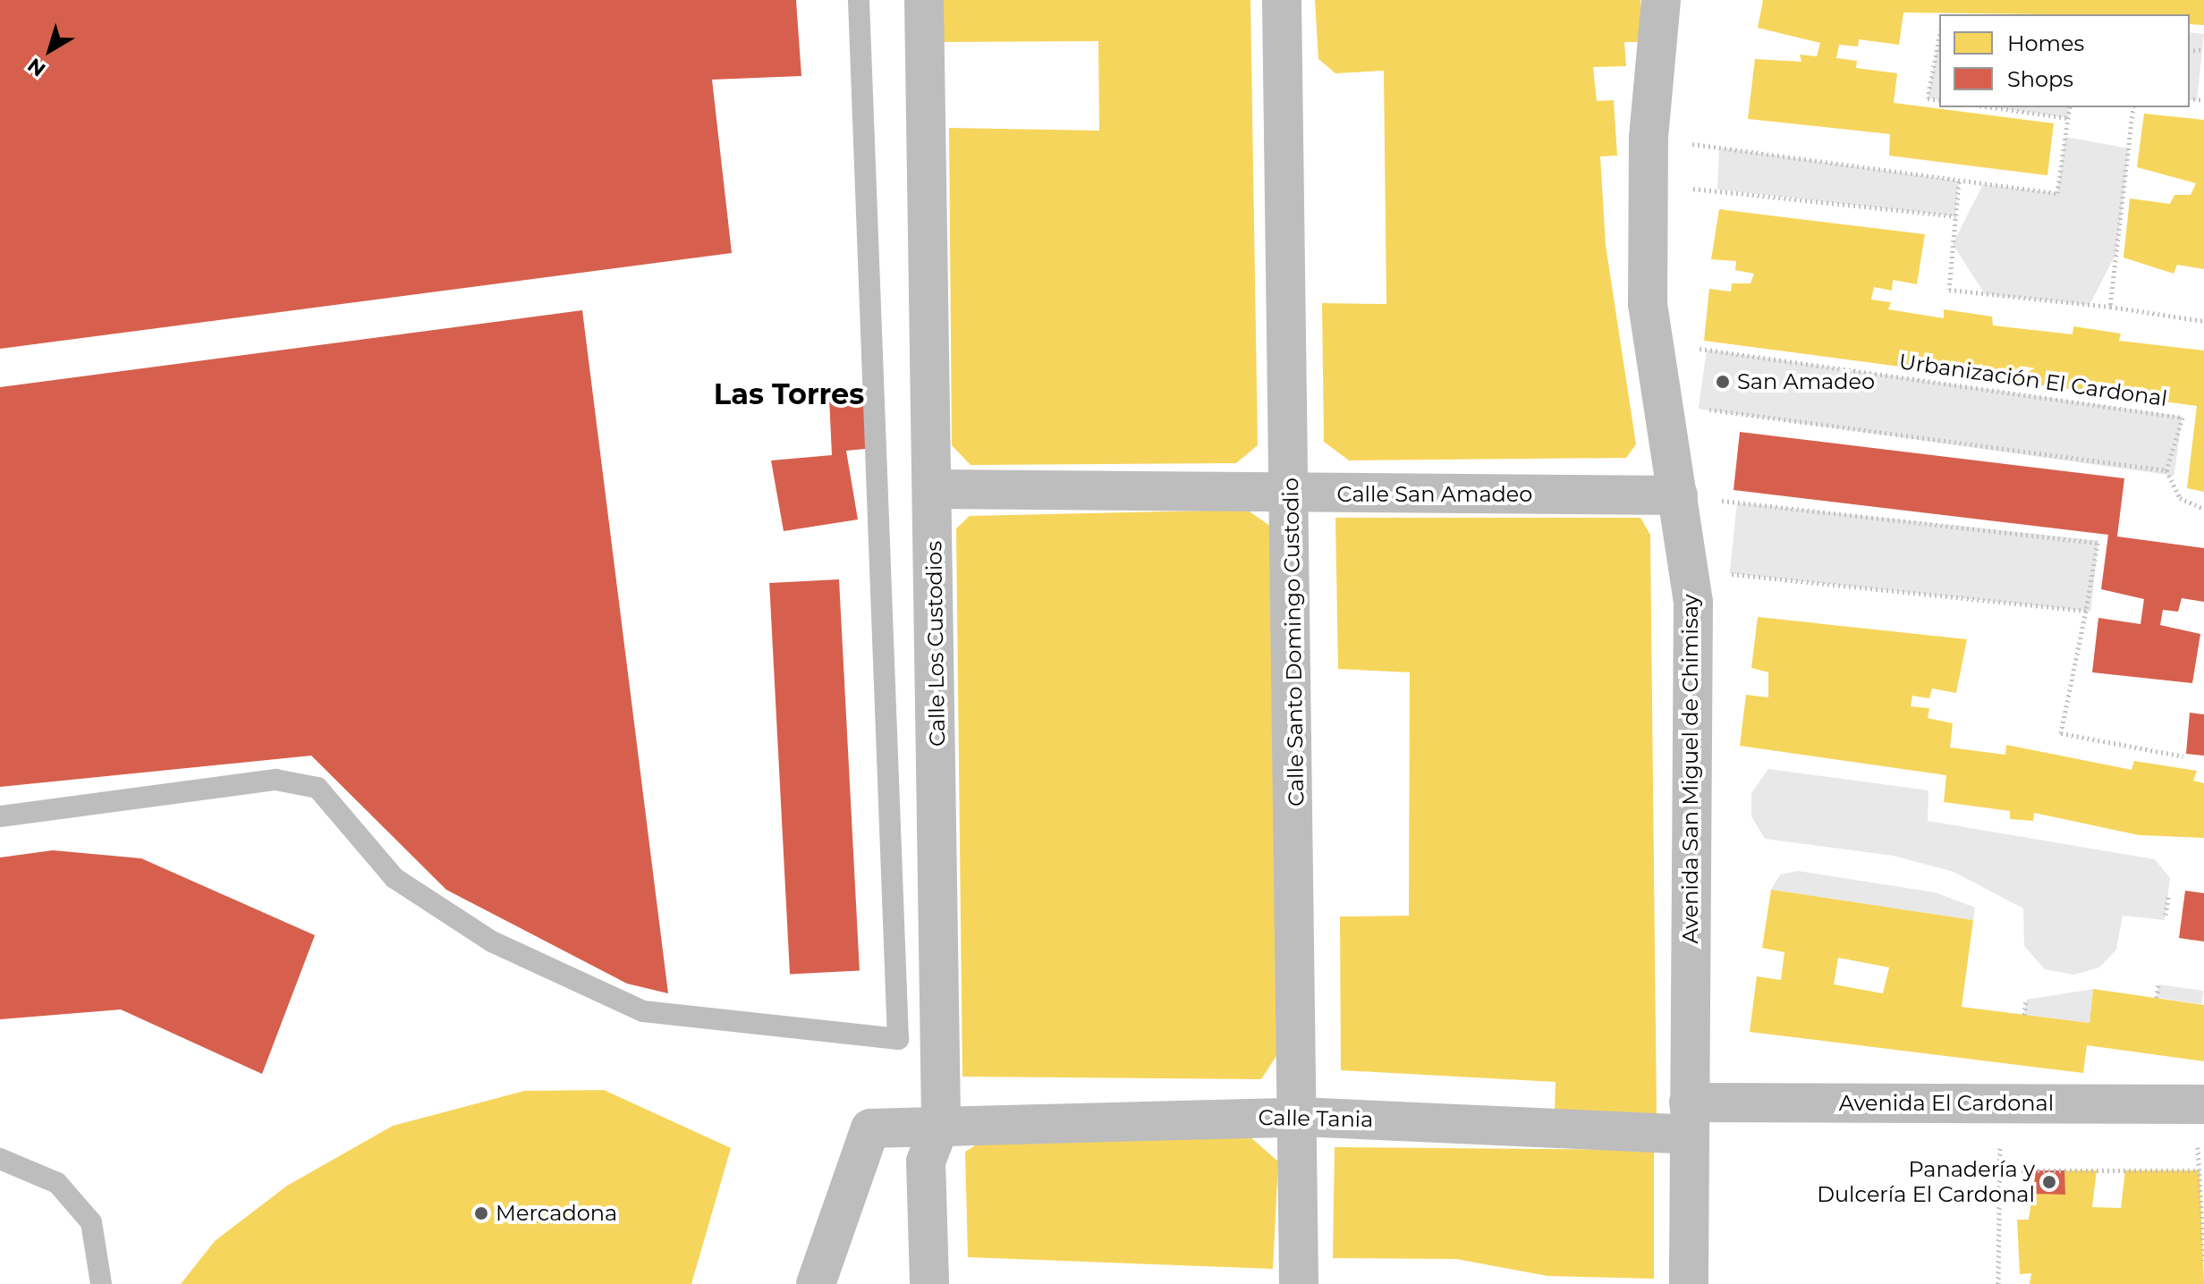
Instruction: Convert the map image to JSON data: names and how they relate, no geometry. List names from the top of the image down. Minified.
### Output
{"streets":{"street":["Calle San Amadeo","Calle Santo Domingo Custodio","Calle Los Custodios","Avenida San Miguel de Chimisay","Avenida El Cardonal","Calle Tania"],"path":["Urbanización El Cardonal"]},"crossings":[["Urbanización El Cardonal","Avenida San Miguel de Chimisay"],["Calle San Amadeo","Calle Santo Domingo Custodio"],["Calle San Amadeo","Calle Los Custodios"],["Calle San Amadeo","Avenida San Miguel de Chimisay"],["Calle Santo Domingo Custodio","Calle Tania"],["Calle Los Custodios","Calle Tania"],["Avenida San Miguel de Chimisay","Avenida El Cardonal"],["Avenida San Miguel de Chimisay","Calle Tania"],["Avenida El Cardonal","Calle Tania"]],"districts":["Las Torres"],"places":["San Amadeo","Panadería y Dulcería El Cardonal","Mercadona"],"legend":["Homes","Shops"],"north":"bottom left"}
